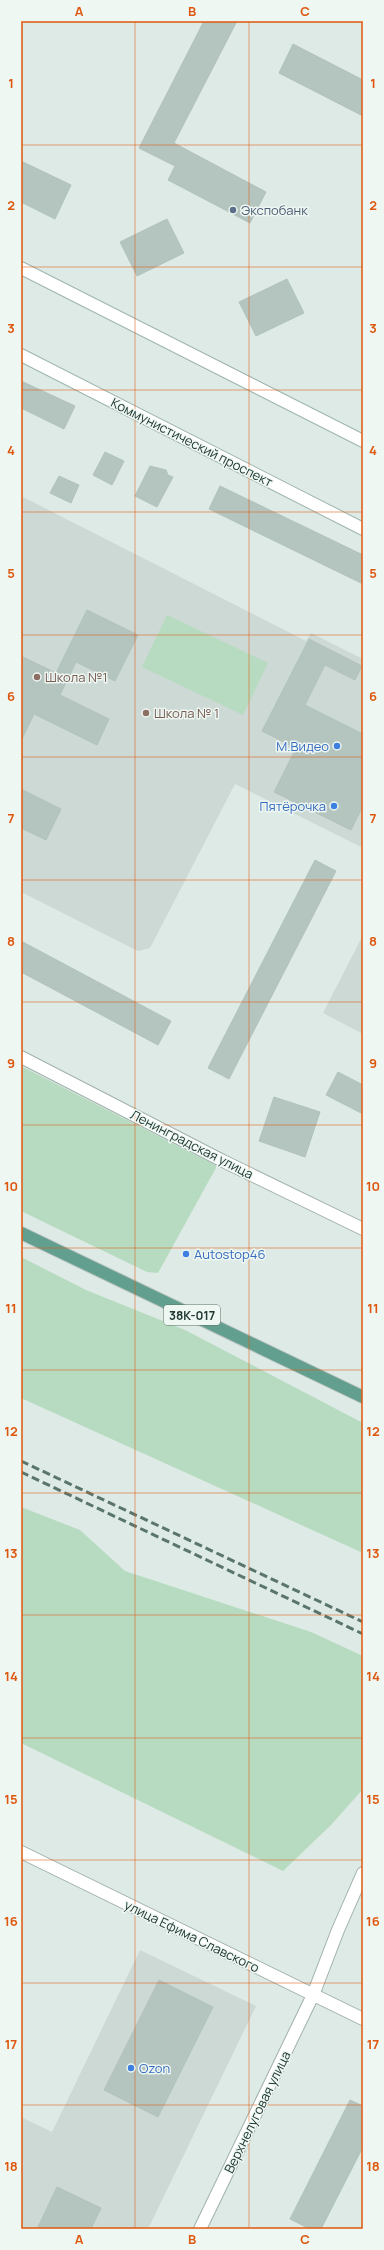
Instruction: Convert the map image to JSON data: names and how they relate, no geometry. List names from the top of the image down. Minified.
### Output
{"streets":{"main road":["38К-017"],"street":["Коммунистический проспект","Ленинградская улица","улица Ефима Славского","Верхнелуговая улица"]},"crossings":[["улица Ефима Славского","Верхнелуговая улица"]],"places":["Экспобанк","Школа №1","Школа № 1","М.Видео","Пятёрочка","Autostop46","Ozon"],"grid":{"columns":["A","B","C"],"rows":["1","2","3","4","5","6","7","8","9","10","11","12","13","14","15","16","17","18"]}}
